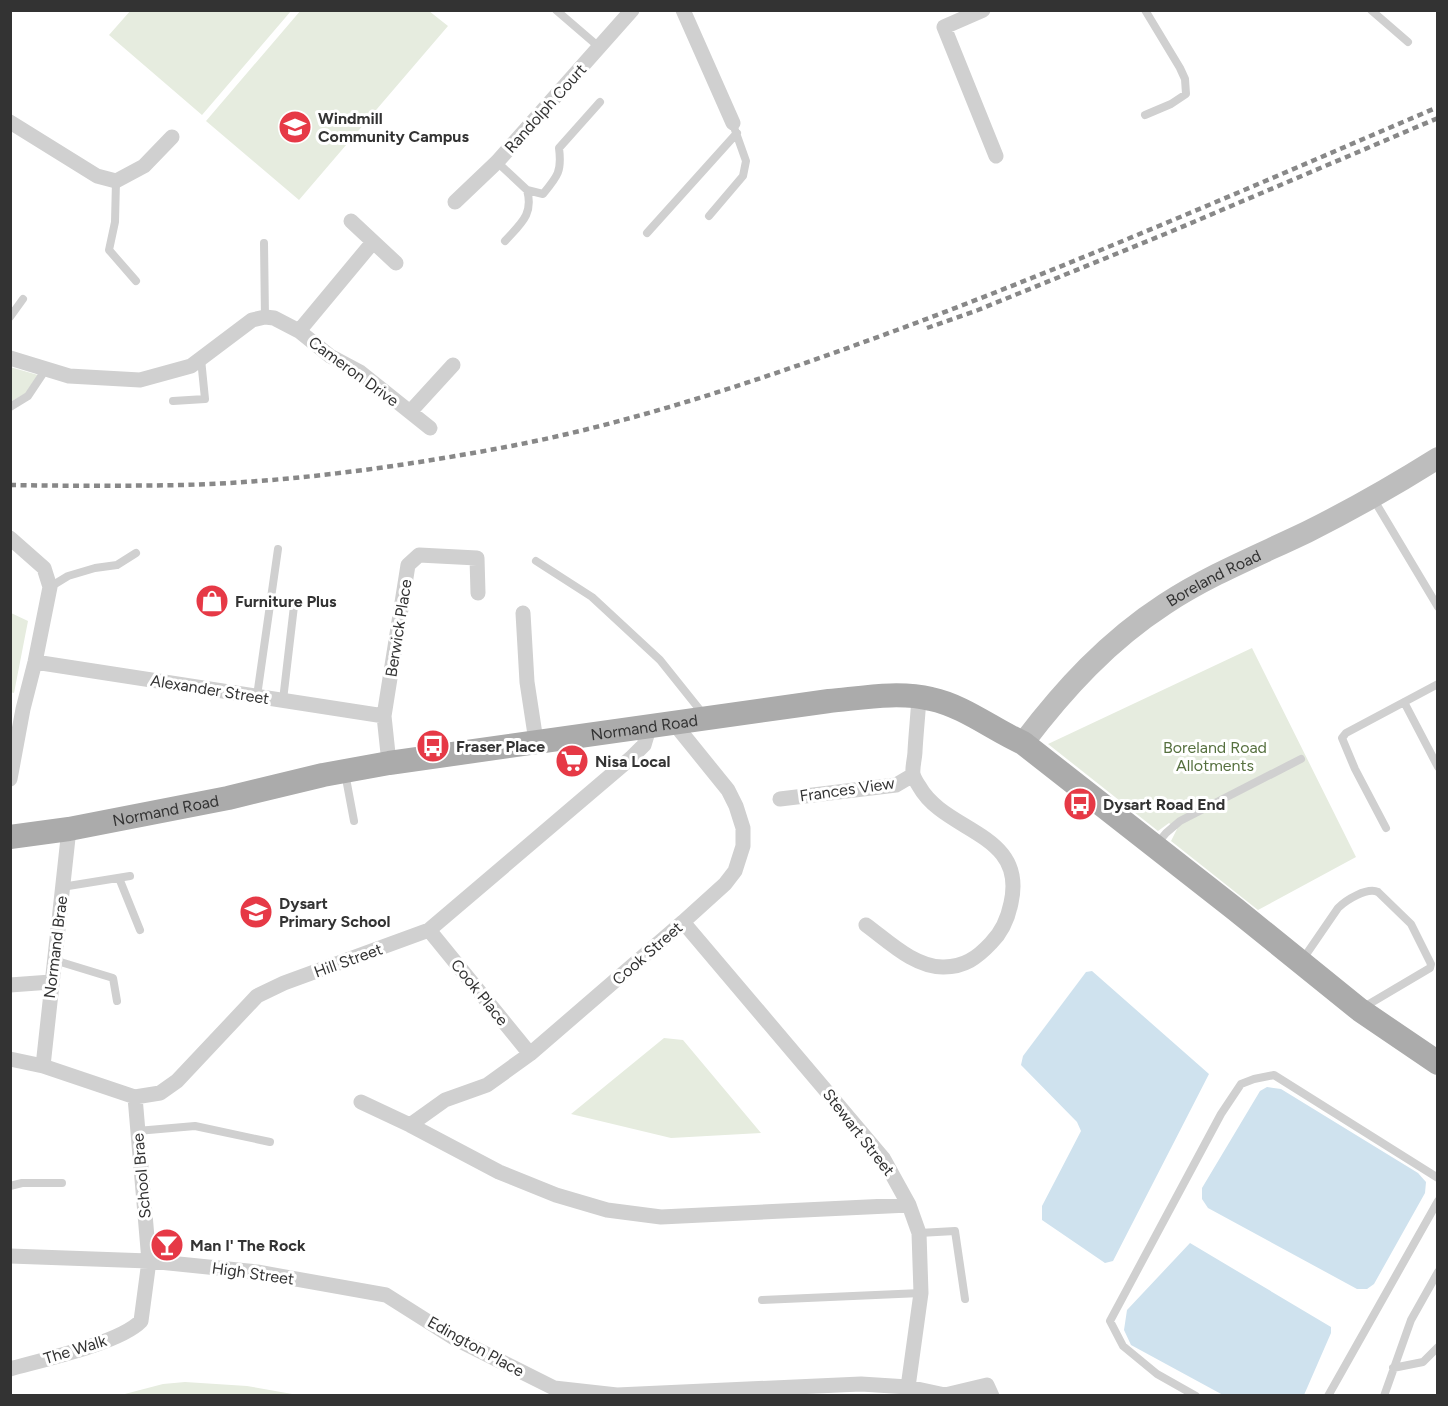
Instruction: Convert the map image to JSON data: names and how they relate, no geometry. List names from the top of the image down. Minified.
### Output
{"streets":{"main road":["Boreland Road","Normand Road"],"street":["Randolph Court","Cameron Drive","Berwick Place","Alexander Street","Frances View","Normand Brae","Cook Street","Hill Street","Cook Place","Stewart Street","School Brae","High Street","Edington Place","The Walk"]},"crossings":[["Boreland Road","Normand Road"],["Berwick Place","Alexander Street"],["Berwick Place","Normand Road"],["Normand Road","Normand Brae"],["Normand Road","Cook Street"],["Normand Road","Hill Street"],["Normand Brae","Hill Street"],["Cook Street","Hill Street"],["Cook Street","Cook Place"],["Cook Street","Stewart Street"],["Hill Street","Cook Place"],["Hill Street","School Brae"],["Stewart Street","Edington Place"],["School Brae","High Street"],["School Brae","The Walk"],["High Street","Edington Place"]],"parks":["Boreland Road Allotments"],"places":{"school or university":["Windmill Community Campus","Dysart Primary School"],"shop":["Furniture Plus"],"bus stop":["Fraser Place","Dysart Road End"],"supermarket":["Nisa Local"],"bar":["Man I' The Rock"]}}
